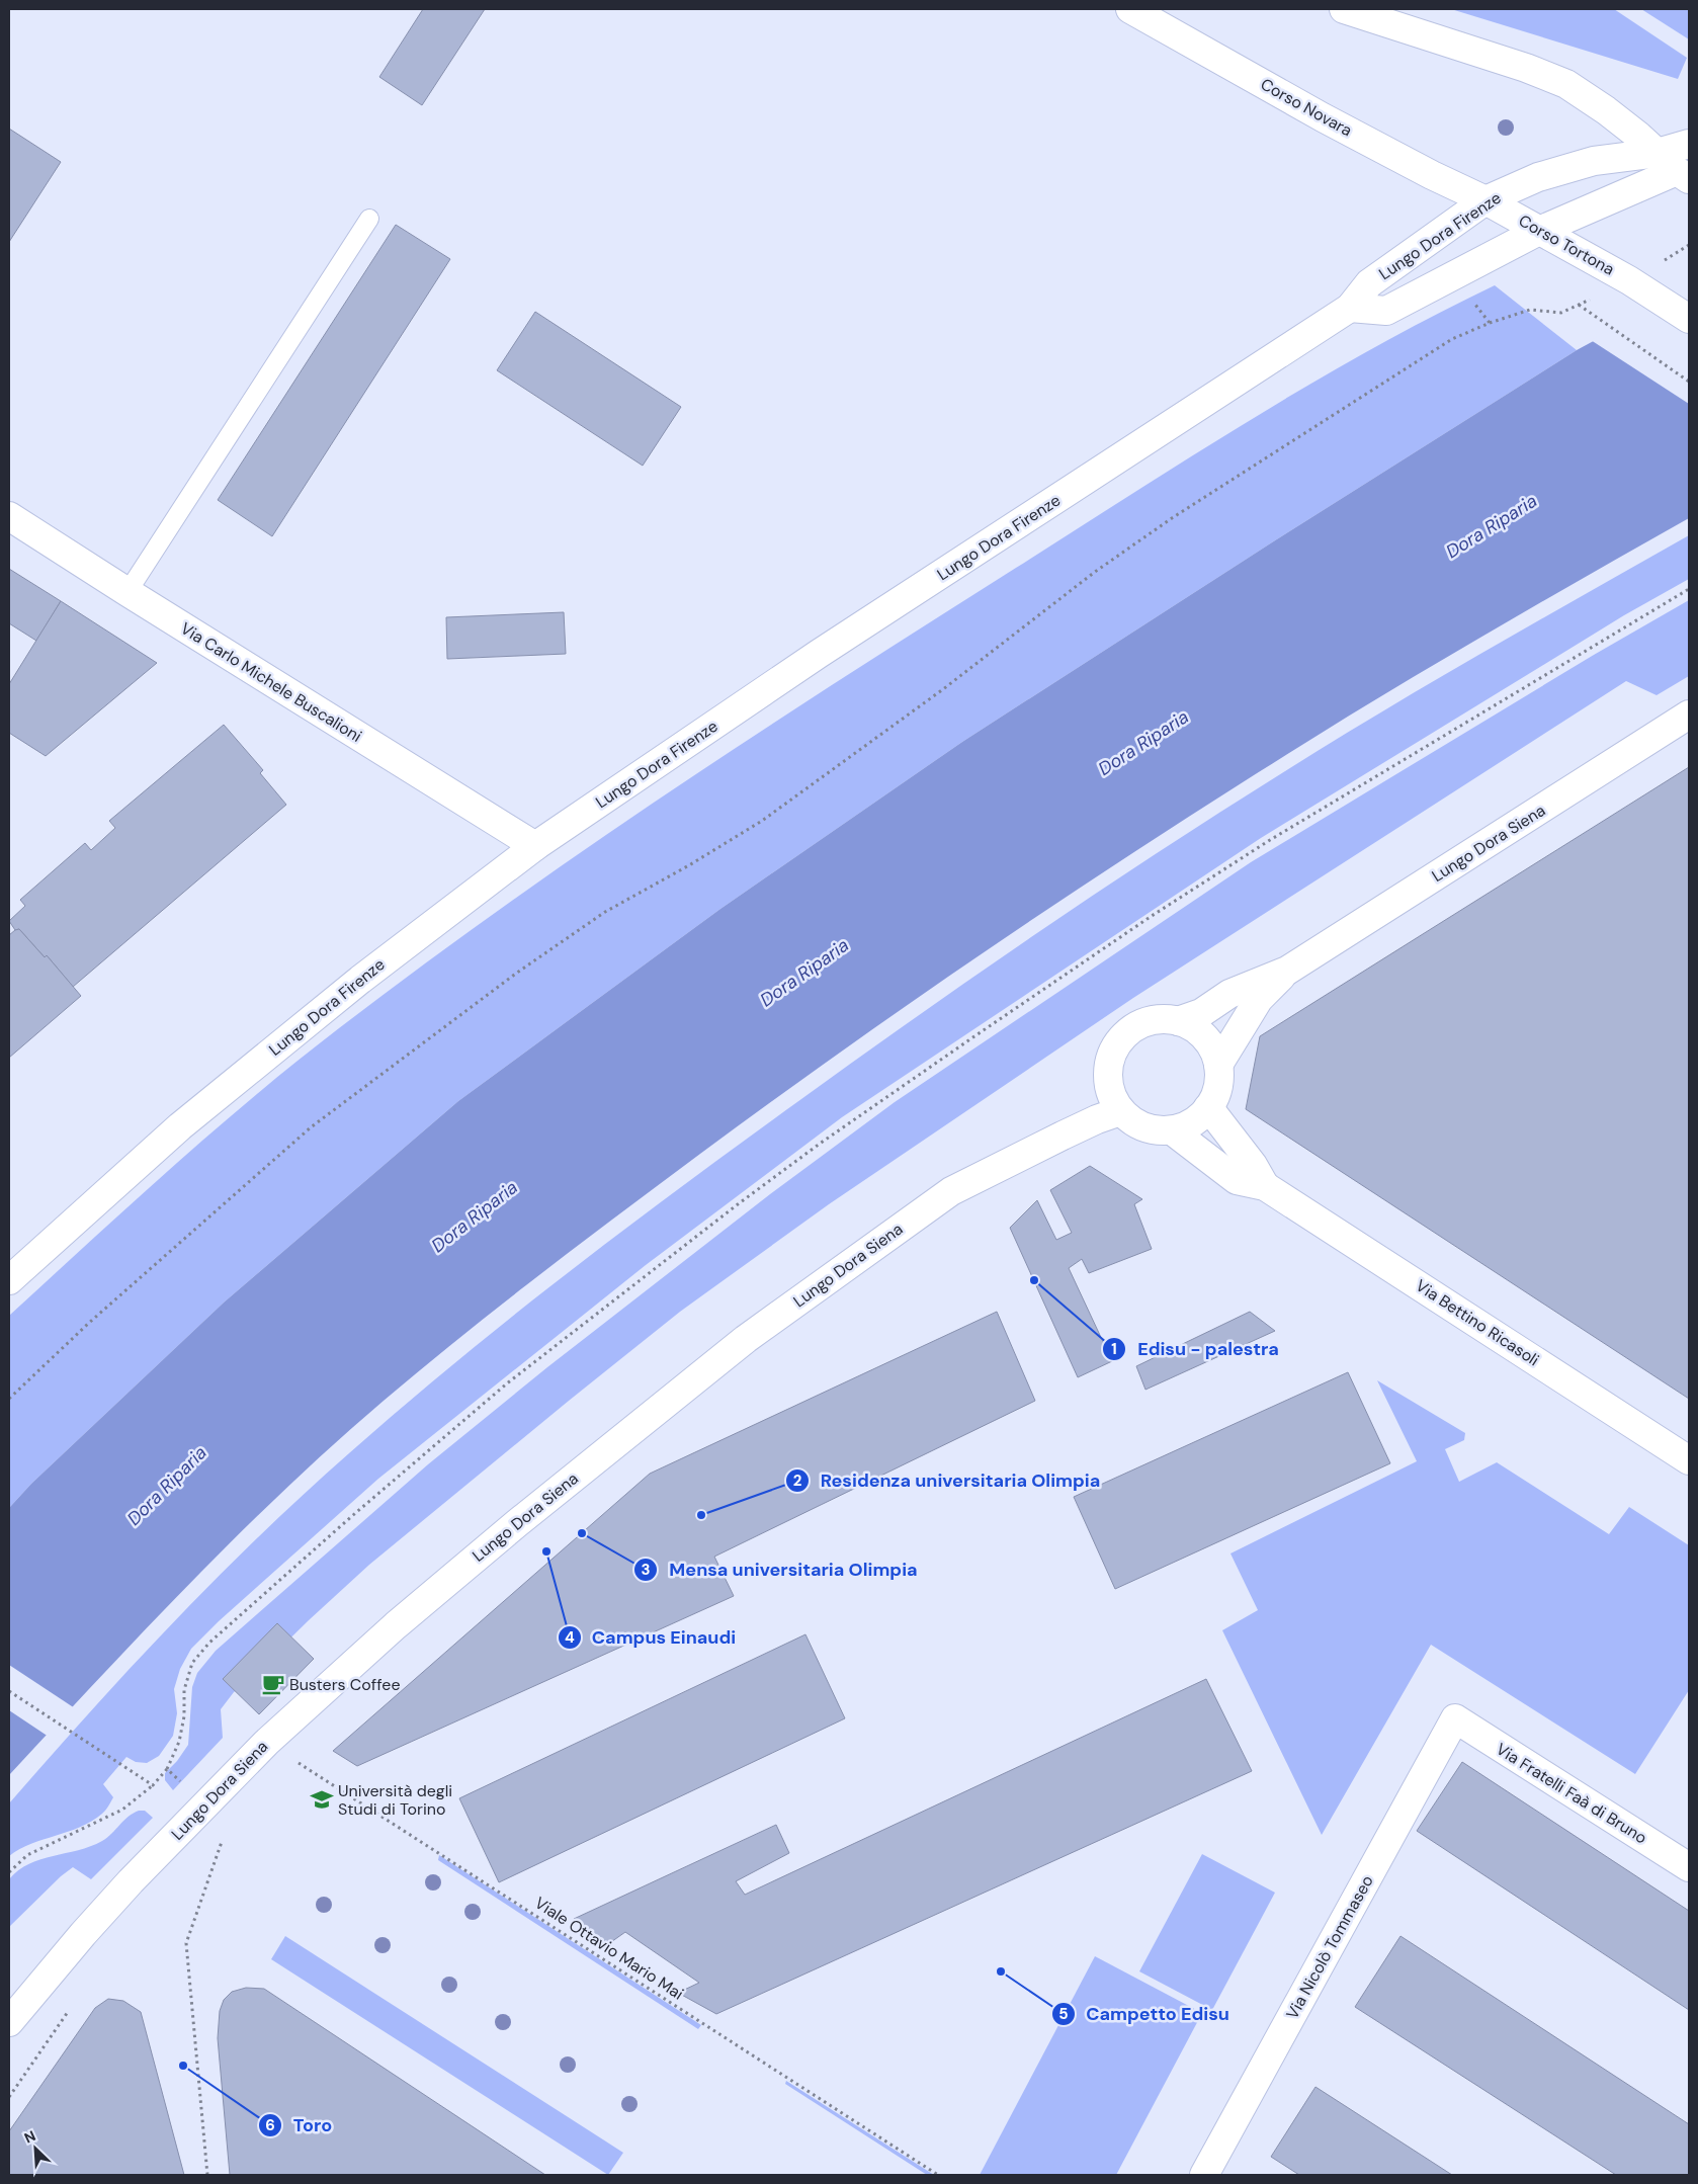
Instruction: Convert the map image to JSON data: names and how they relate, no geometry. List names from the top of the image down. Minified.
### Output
{"streets":{"street":["Corso Novara","Lungo Dora Firenze","Corso Tortona","Via Carlo Michele Buscalioni","Lungo Dora Siena","Via Bettino Ricasoli","Via Fratelli Faà di Bruno","Via Nicolò Tommaseo"],"path":["Viale Ottavio Mario Mai"]},"crossings":[["Corso Novara","Lungo Dora Firenze"],["Corso Novara","Corso Tortona"],["Lungo Dora Firenze","Corso Tortona"],["Lungo Dora Firenze","Via Carlo Michele Buscalioni"],["Lungo Dora Siena","Via Bettino Ricasoli"],["Lungo Dora Siena","Viale Ottavio Mario Mai"],["Via Fratelli Faà di Bruno","Via Nicolò Tommaseo"]],"water":["Dora Riparia"],"places":{"other":["Edisu - palestra","Residenza universitaria Olimpia","Mensa universitaria Olimpia","Campus Einaudi","Campetto Edisu","Toro"],"cafe":["Busters Coffee"],"school or university":["Università degli Studi di Torino"]},"north":"top left"}
